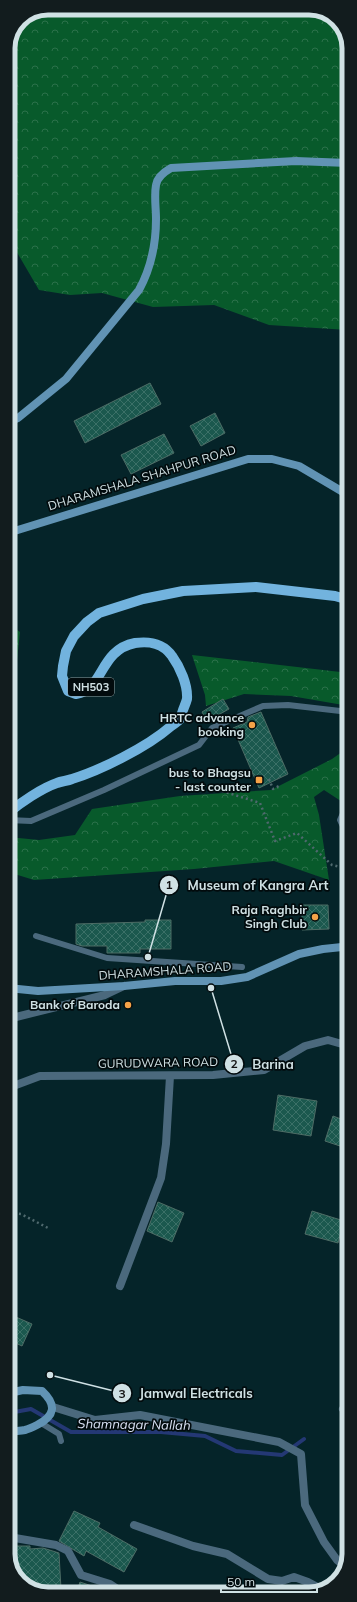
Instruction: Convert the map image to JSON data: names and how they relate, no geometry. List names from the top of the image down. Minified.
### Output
{"streets":{"main road":["DHARAMSHALA SHAHPUR ROAD","NH503","DHARAMSHALA ROAD"],"street":["GURUDWARA ROAD"]},"water":["Shamnagar Nallah"],"places":{"other":["HRTC advance booking","Raja Raghbir Singh Club","Museum of Kangra Art","Barina","Bank of Baroda","Jamwal Electricals"],"transit":["bus to Bhagsu - last counter"]},"scale_bar":"50 m"}
